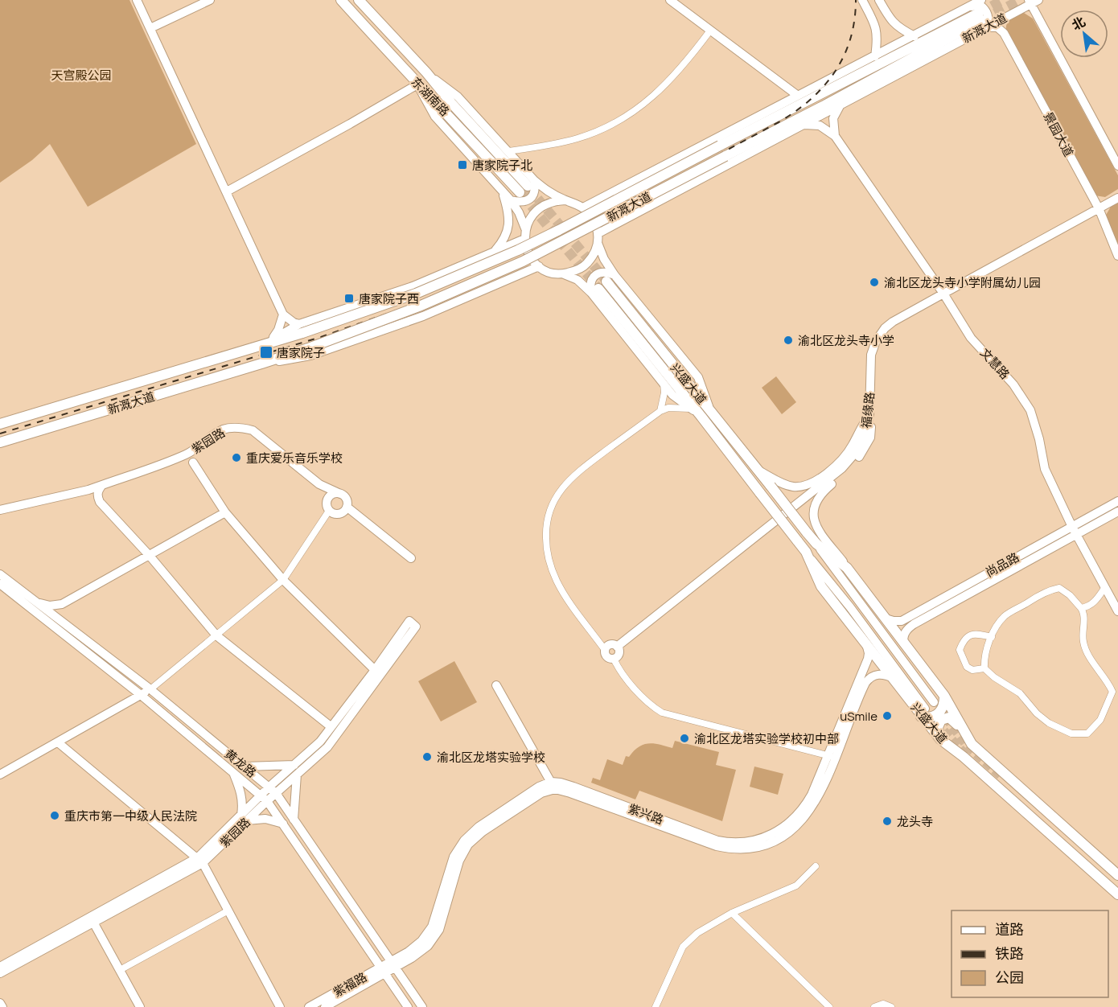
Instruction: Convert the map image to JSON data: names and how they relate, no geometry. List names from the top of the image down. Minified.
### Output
{"streets":{"main road":["新溉大道","东湖南路","兴盛大道"],"street":["景园大道","文慧路","福缘路","紫园路","尚品路","黄龙路","紫兴路","紫福路"]},"crossings":[["新溉大道","景园大道"],["景园大道","福缘路"],["文慧路","福缘路"],["文慧路","尚品路"],["兴盛大道","尚品路"],["兴盛大道","紫兴路"],["紫园路","黄龙路"],["黄龙路","紫福路"]],"parks":["天宫殿公园"],"places":{"transit":["唐家院子北","唐家院子西","唐家院子"],"other":["渝北区龙头寺小学附属幼儿园","渝北区龙头寺小学","重庆爱乐音乐学校","uSmile","渝北区龙塔实验学校初中部","渝北区龙塔实验学校","重庆市第一中级人民法院","龙头寺"]},"legend":["道路","铁路","公园"],"north":"top left"}
